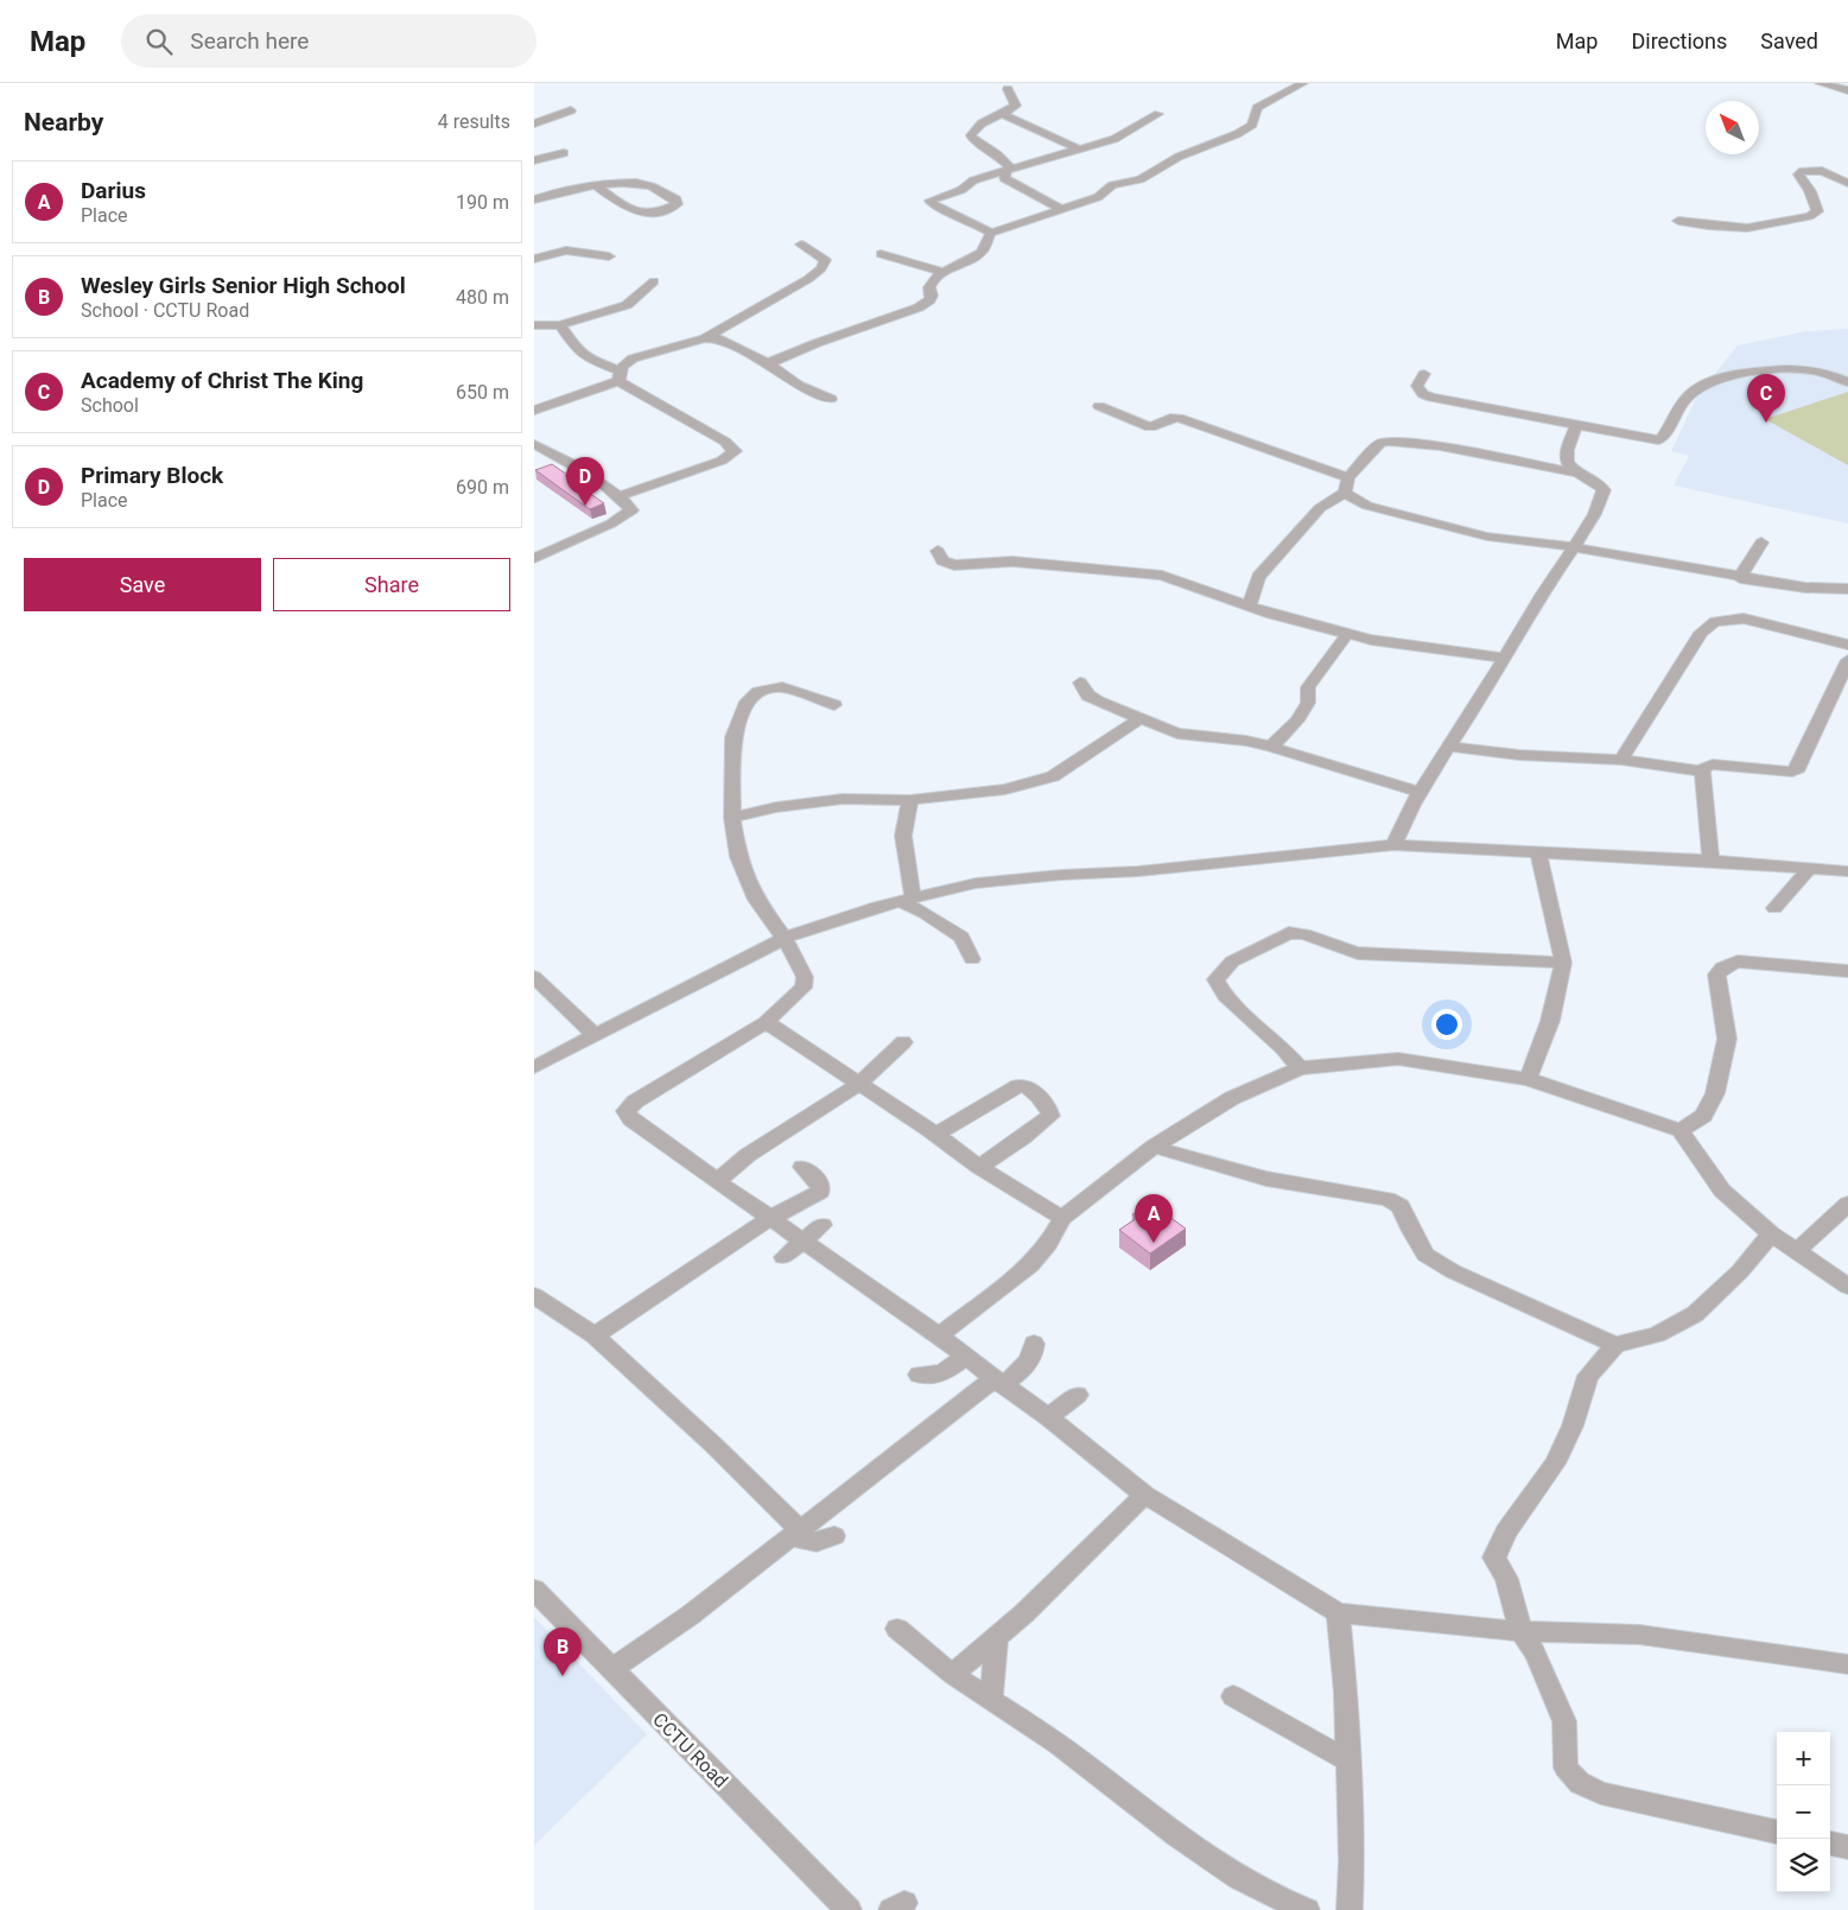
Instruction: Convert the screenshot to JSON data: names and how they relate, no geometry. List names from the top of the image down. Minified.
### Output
{"streets":{"street":["CCTU Road"]},"north":"top left","page":{"header":"Map","search":"Search here","nav":["Map","Directions","Saved"],"heading":["Nearby","4 results"],"list":[{"mark":"A","name":"Darius","note":"Place","value":"190 m"},{"mark":"B","name":"Wesley Girls Senior High School","note":"School · CCTU Road","value":"480 m"},{"mark":"C","name":"Academy of Christ The King","note":"School","value":"650 m"},{"mark":"D","name":"Primary Block","note":"Place","value":"690 m"}],"pins":["C","D","A","B"],"buttons":["Save","Share"],"map_buttons":["+","−"]}}
